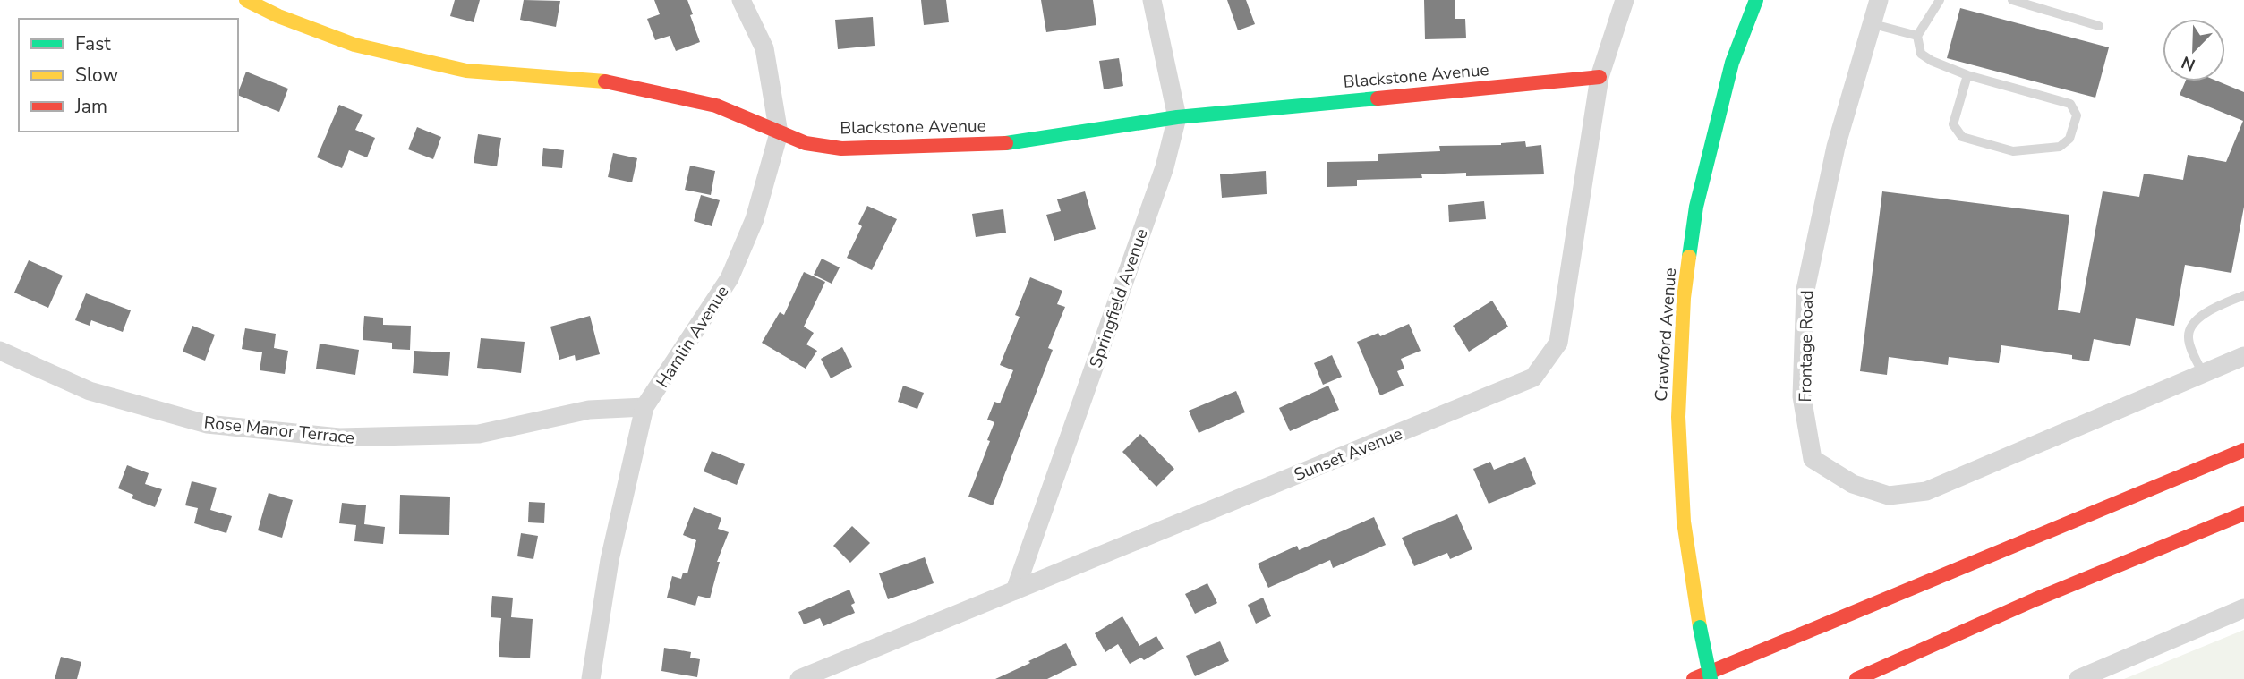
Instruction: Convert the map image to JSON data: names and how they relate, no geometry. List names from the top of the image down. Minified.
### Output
{"streets":{"main road":["Blackstone Avenue","Crawford Avenue"],"street":["Springfield Avenue","Hamlin Avenue","Frontage Road","Rose Manor Terrace","Sunset Avenue"]},"crossings":[["Blackstone Avenue","Springfield Avenue"],["Blackstone Avenue","Hamlin Avenue"],["Blackstone Avenue","Sunset Avenue"],["Springfield Avenue","Sunset Avenue"],["Hamlin Avenue","Rose Manor Terrace"]],"legend":["Fast","Slow","Jam"],"north":"bottom left"}
